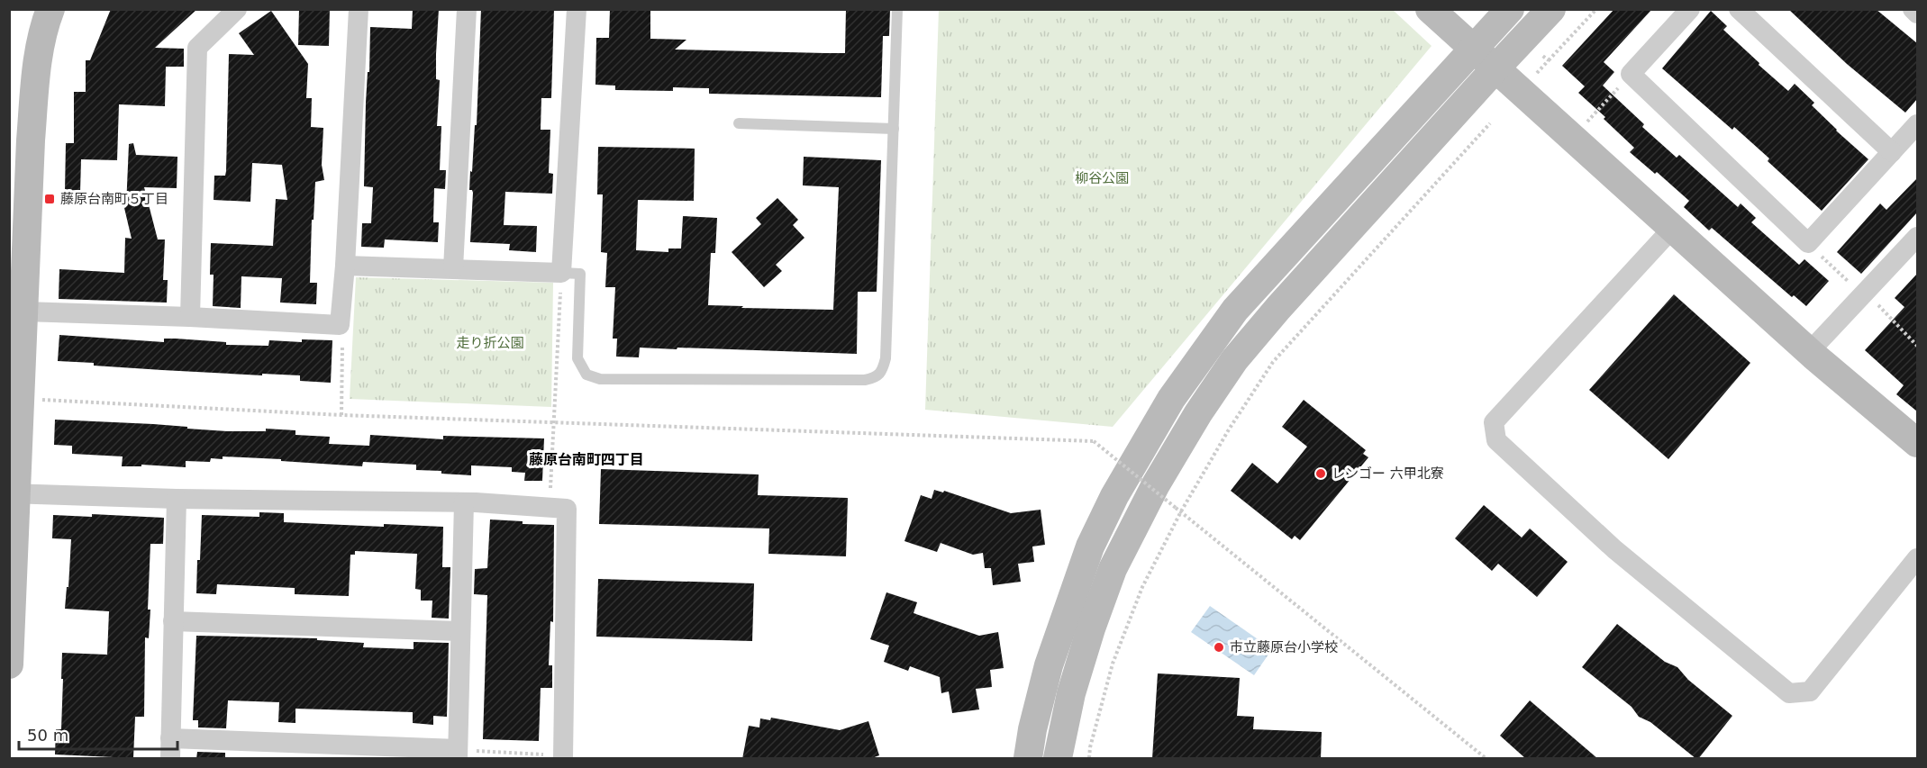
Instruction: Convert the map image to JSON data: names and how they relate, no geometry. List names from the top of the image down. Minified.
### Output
{"districts":["藤原台南町四丁目"],"parks":["柳谷公園","走り折公園"],"places":{"transit":["藤原台南町５丁目"],"other":["レンゴー 六甲北寮","市立藤原台小学校"]},"scale_bar":"50 m"}
